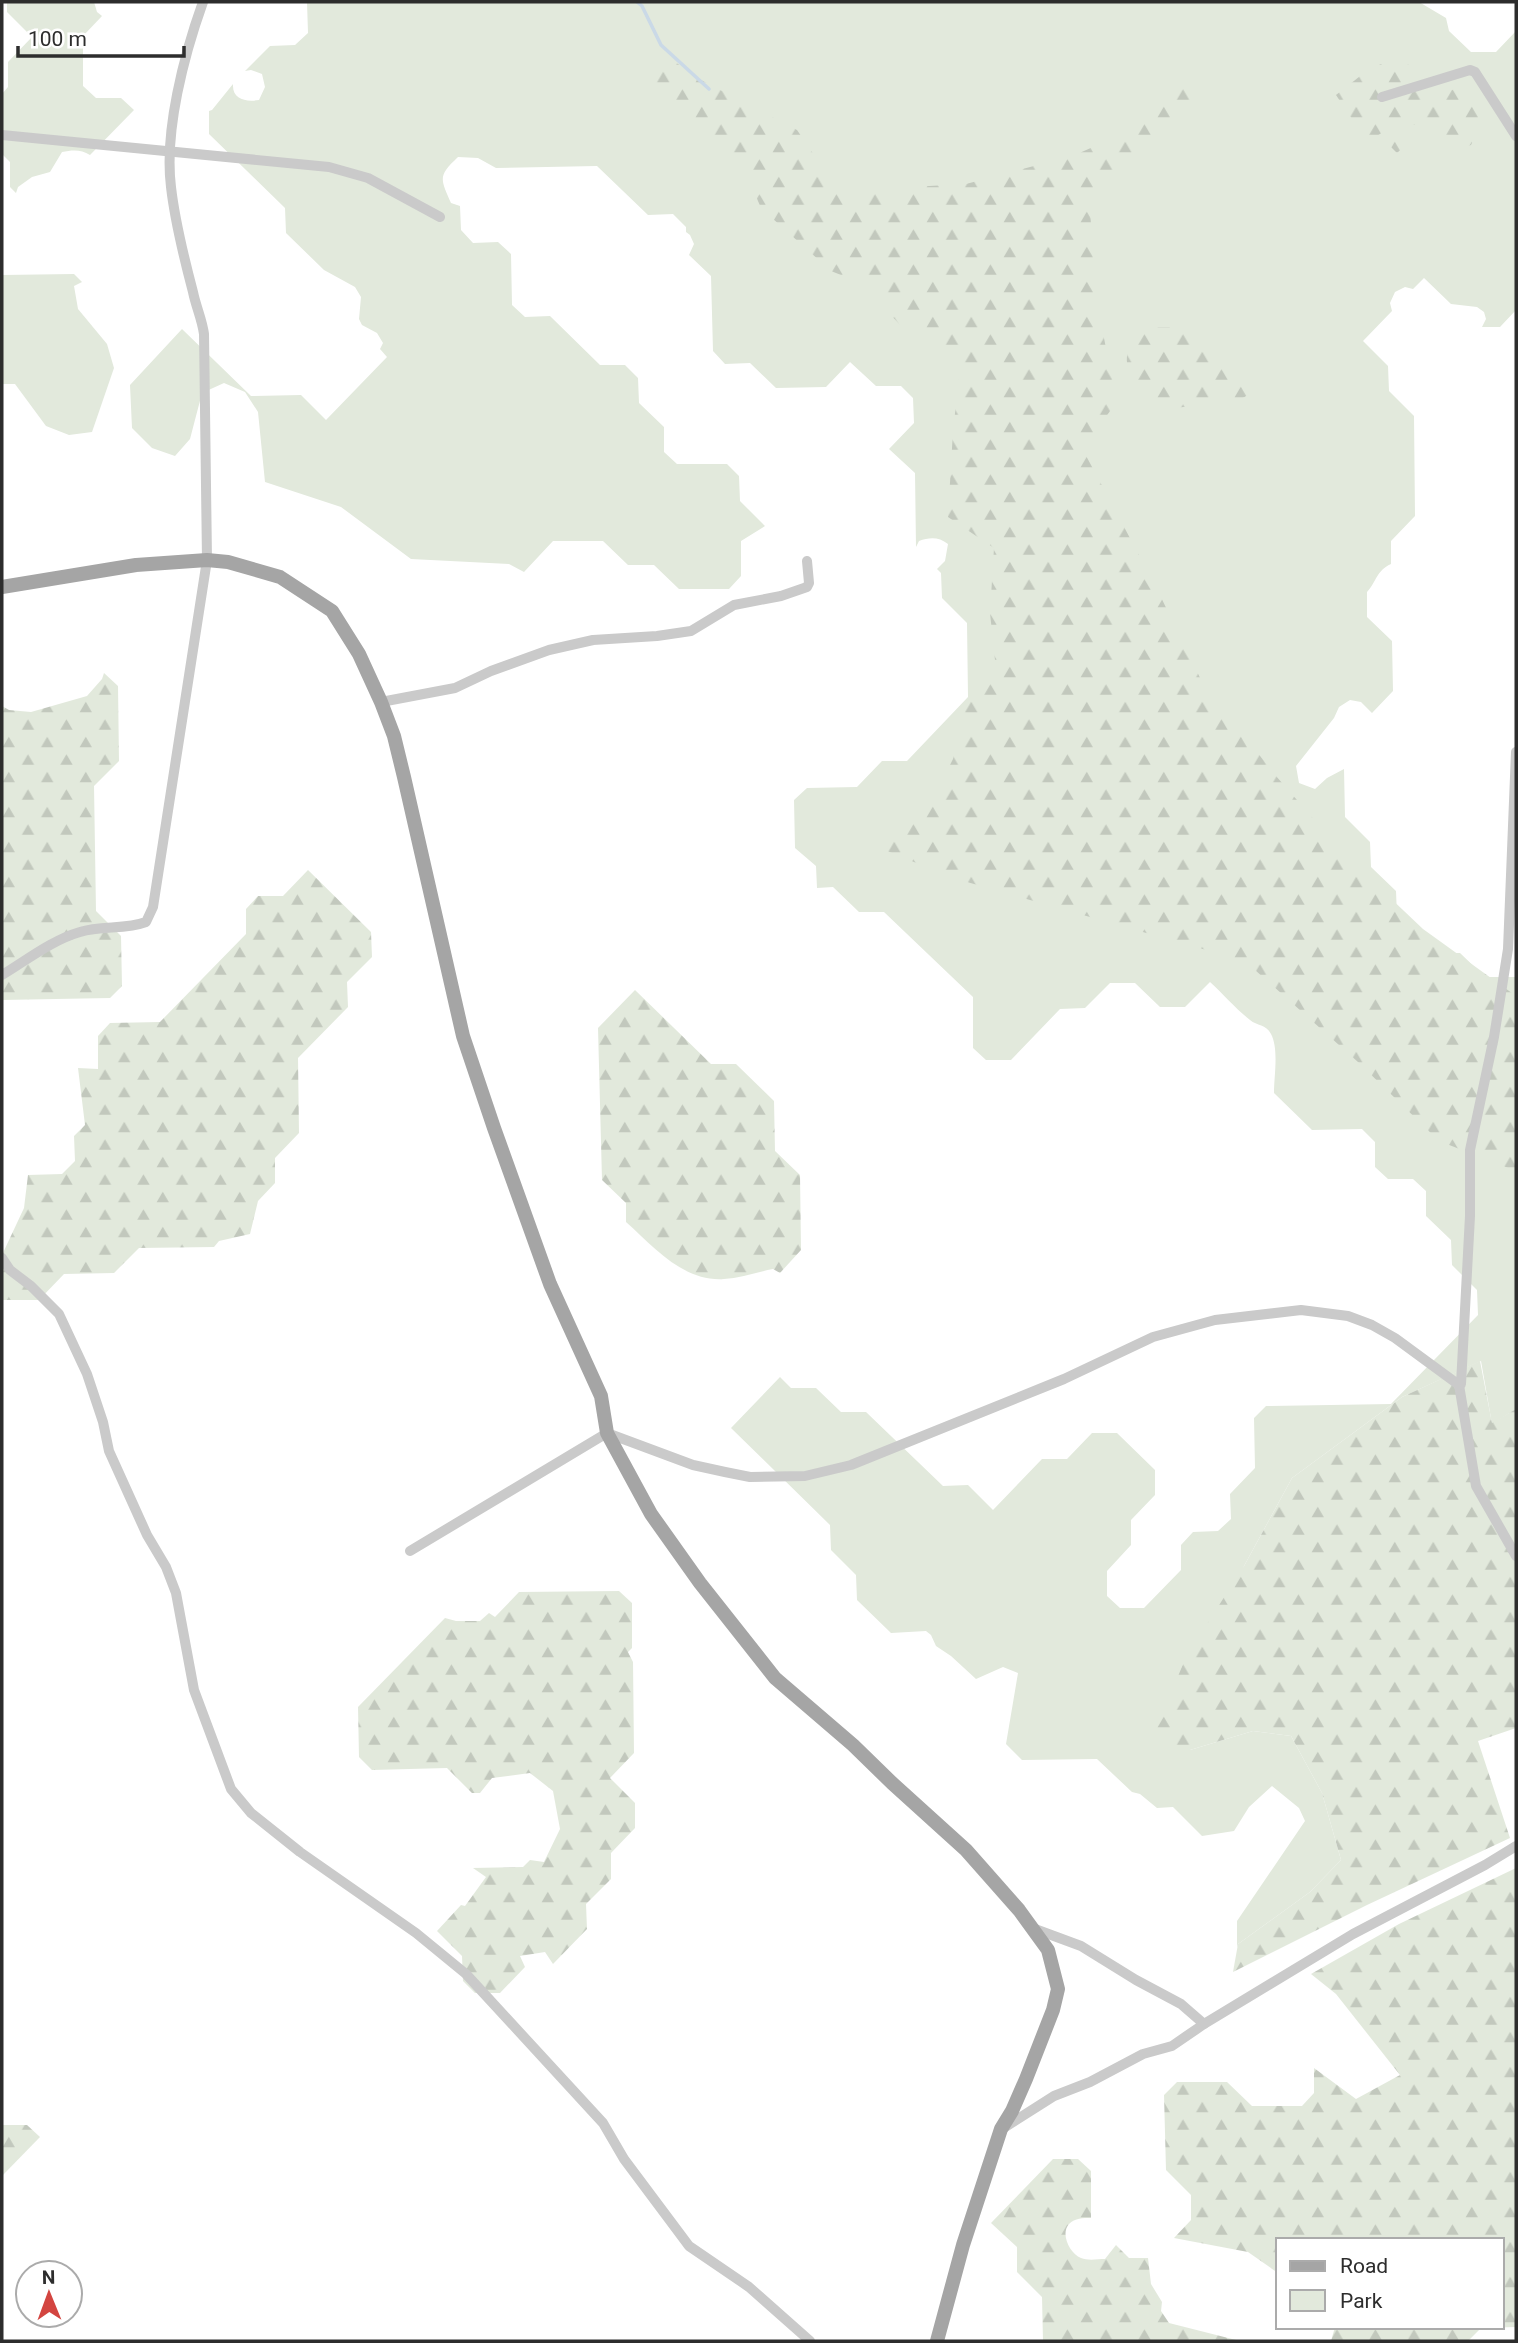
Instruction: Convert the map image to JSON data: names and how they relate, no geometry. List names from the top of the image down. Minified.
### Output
{"legend":["Road","Park"],"scale_bar":"100 m","north":"top"}
